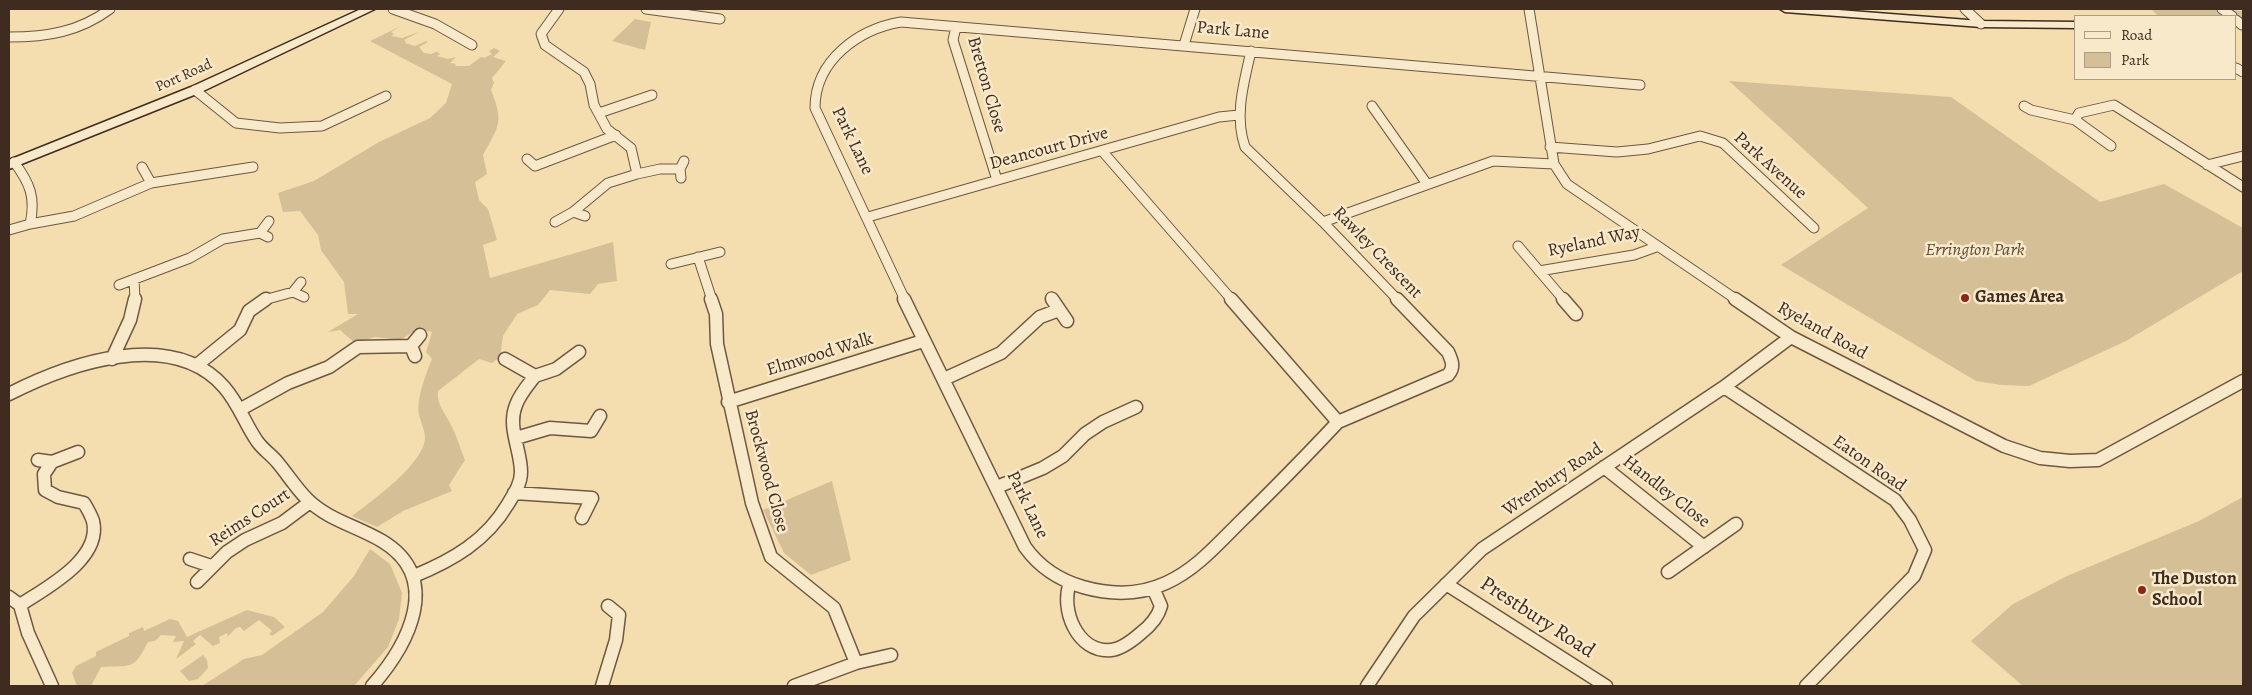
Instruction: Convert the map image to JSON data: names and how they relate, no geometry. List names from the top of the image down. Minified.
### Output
{"streets":{"street":["Park Lane","Port Road","Bretton Close","Deancourt Drive","Park Avenue","Ryeland Way","Rawley Crescent","Ryeland Road","Elmwood Walk","Eaton Road","Brockwood Close","Wrenbury Road","Handley Close","Reims Court","Prestbury Road"]},"crossings":[["Park Lane","Bretton Close"],["Park Lane","Deancourt Drive"],["Park Lane","Rawley Crescent"],["Park Lane","Ryeland Road"],["Park Lane","Elmwood Walk"],["Bretton Close","Deancourt Drive"],["Deancourt Drive","Rawley Crescent"],["Park Avenue","Ryeland Road"],["Ryeland Way","Ryeland Road"],["Ryeland Road","Wrenbury Road"],["Elmwood Walk","Brockwood Close"],["Eaton Road","Wrenbury Road"],["Wrenbury Road","Handley Close"],["Wrenbury Road","Prestbury Road"]],"parks":["Errington Park"],"places":["Games Area","The Duston School"],"legend":["Road","Park"]}
